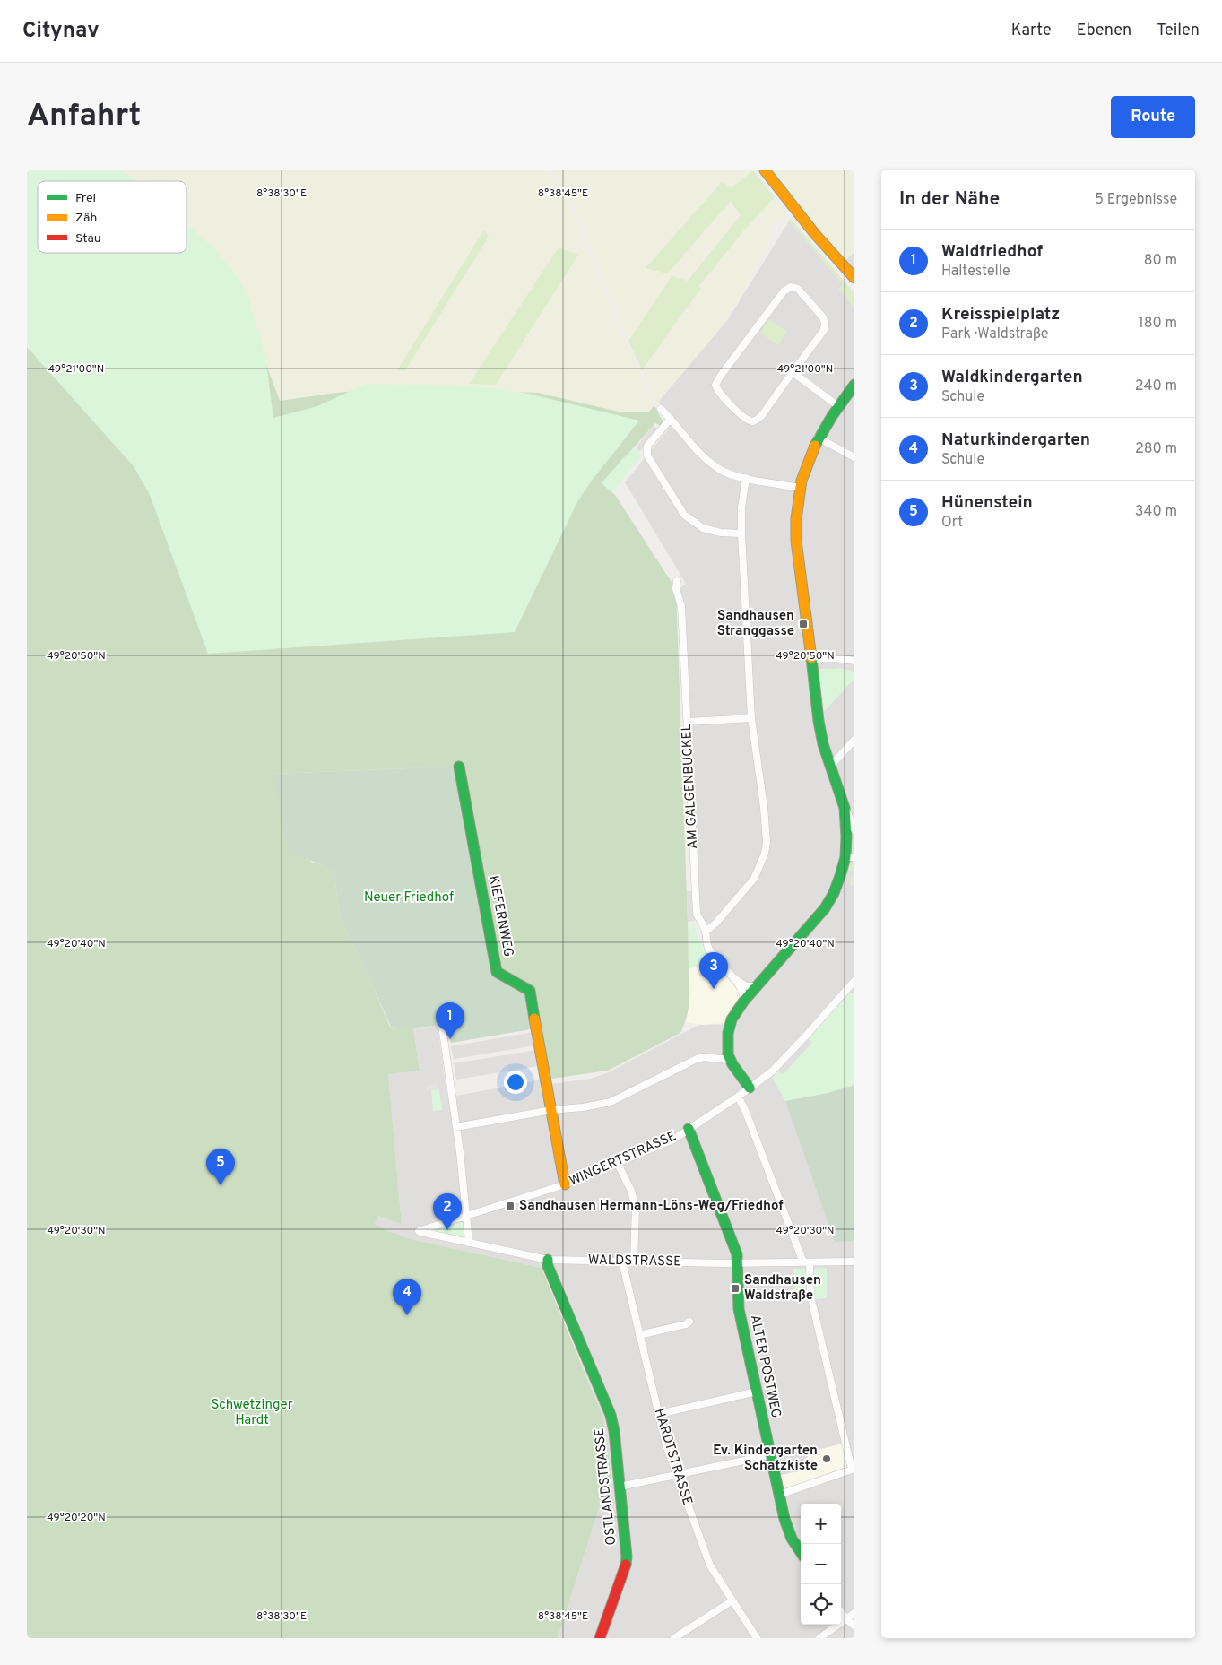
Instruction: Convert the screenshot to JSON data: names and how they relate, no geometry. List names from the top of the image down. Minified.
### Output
{"streets":{"street":["AM GALGENBUCKEL","KIEFERNWEG","WINGERTSTRASSE","WALDSTRASSE","ALTER POSTWEG","HARDTSTRASSE","OSTLANDSTRASSE"]},"crossings":[["KIEFERNWEG","WINGERTSTRASSE"],["WINGERTSTRASSE","WALDSTRASSE"],["WINGERTSTRASSE","ALTER POSTWEG"],["WALDSTRASSE","ALTER POSTWEG"],["WALDSTRASSE","HARDTSTRASSE"],["WALDSTRASSE","OSTLANDSTRASSE"]],"parks":["Neuer Friedhof","Schwetzinger Hardt"],"places":{"transit":["Sandhausen Stranggasse","Sandhausen Hermann-Löns-Weg/Friedhof","Sandhausen Waldstraße"],"other":["Ev. Kindergarten Schatzkiste"]},"legend":["Frei","Zäh","Stau"],"page":{"header":"Citynav","nav":["Karte","Ebenen","Teilen"],"buttons":"Route","title":"Anfahrt","heading":["In der Nähe","5 Ergebnisse"],"list":[{"mark":"1","name":"Waldfriedhof","note":"Haltestelle","value":"80 m"},{"mark":"2","name":"Kreisspielplatz","note":"Park · Waldstraße","value":"180 m"},{"mark":"3","name":"Waldkindergarten","note":"Schule","value":"240 m"},{"mark":"4","name":"Naturkindergarten","note":"Schule","value":"280 m"},{"mark":"5","name":"Hünenstein","note":"Ort","value":"340 m"}],"pins":["3","1","5","2","4"],"map_buttons":["+","−"]},"coordinates":["8°38'30\"E","8°38'45\"E","49°21'00\"N","49°20'50\"N","49°20'40\"N","49°20'30\"N","49°20'20\"N"]}
